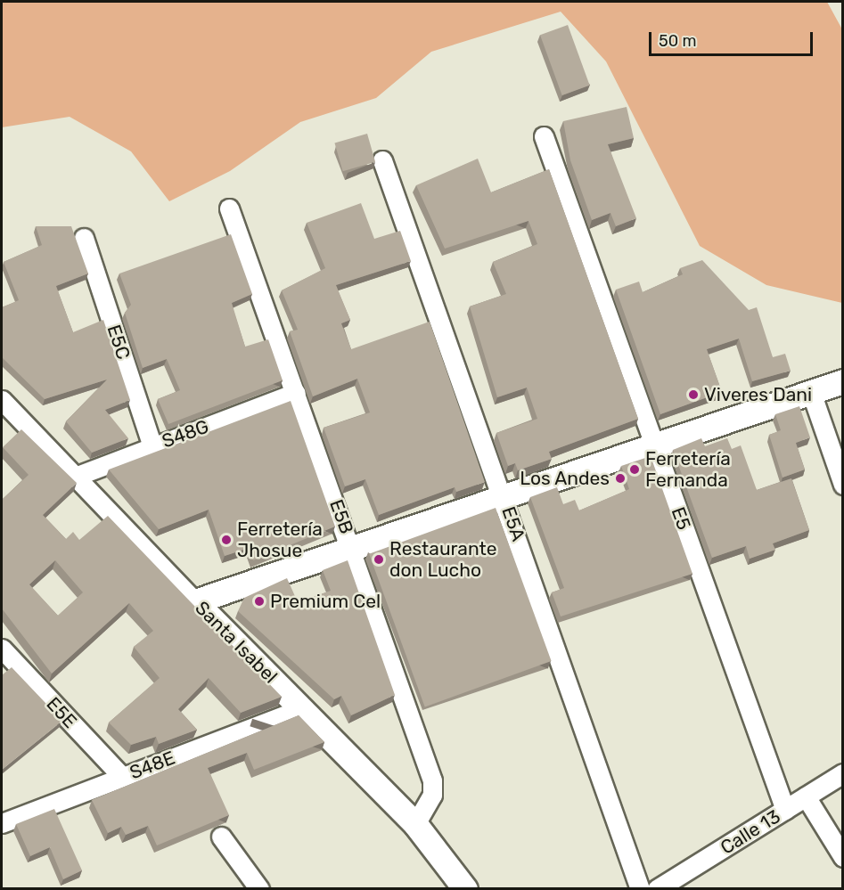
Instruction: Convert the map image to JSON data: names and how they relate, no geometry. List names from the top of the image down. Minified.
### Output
{"streets":{"street":["E5C","S48G","E5B","E5","E5A","Santa Isabel","E5E","S48E","Calle 13"]},"crossings":[["E5C","S48G"],["S48G","E5B"],["S48G","Santa Isabel"],["E5B","Santa Isabel"],["E5","Calle 13"],["Santa Isabel","S48E"],["E5E","S48E"]],"places":["Viveres Dani","Ferretería Fernanda","Los Andes","Ferretería Jhosue","Restaurante don Lucho","Premium Cel"],"scale_bar":"50 m"}
